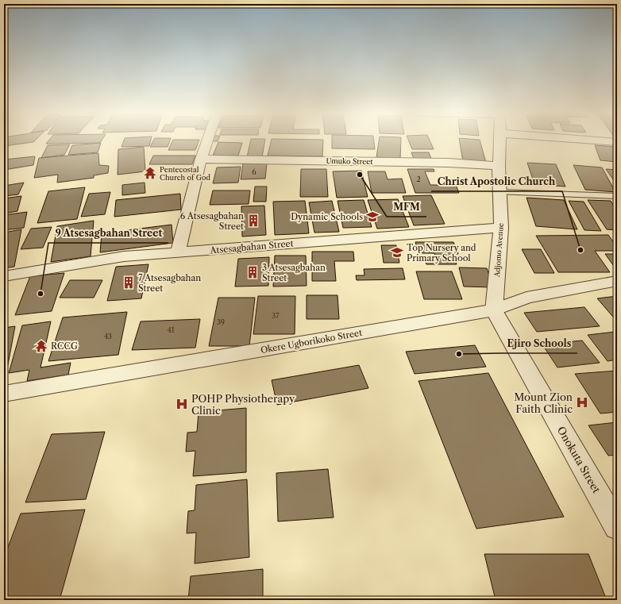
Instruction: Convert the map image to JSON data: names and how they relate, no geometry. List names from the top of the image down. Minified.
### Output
{"streets":{"street":["Umuko Street","Atsesagbahan Street","Adjomo Avenue","Okere Ugborikoko Street","Onokuta Street"]},"crossings":[["Umuko Street","Adjomo Avenue"],["Atsesagbahan Street","Adjomo Avenue"],["Adjomo Avenue","Okere Ugborikoko Street"],["Adjomo Avenue","Onokuta Street"],["Okere Ugborikoko Street","Onokuta Street"]],"places":{"temple":["Pentecostal Church of God","RCCG"],"other":["MFM","Christ Apostolic Church","9 Atsesagbahan Street","Ejiro Schools"],"school or university":["Dynamic Schools","Top Nursery and Primary School"],"building":["6 Atsesagbahan Street","3 Atsesagbahan Street","7 Atsesagbahan Street"],"hospital":["Mount Zion Faith Clinic","POHP Physiotherapy Clinic"]},"house_numbers":["6","2","37","39","41","43"]}
